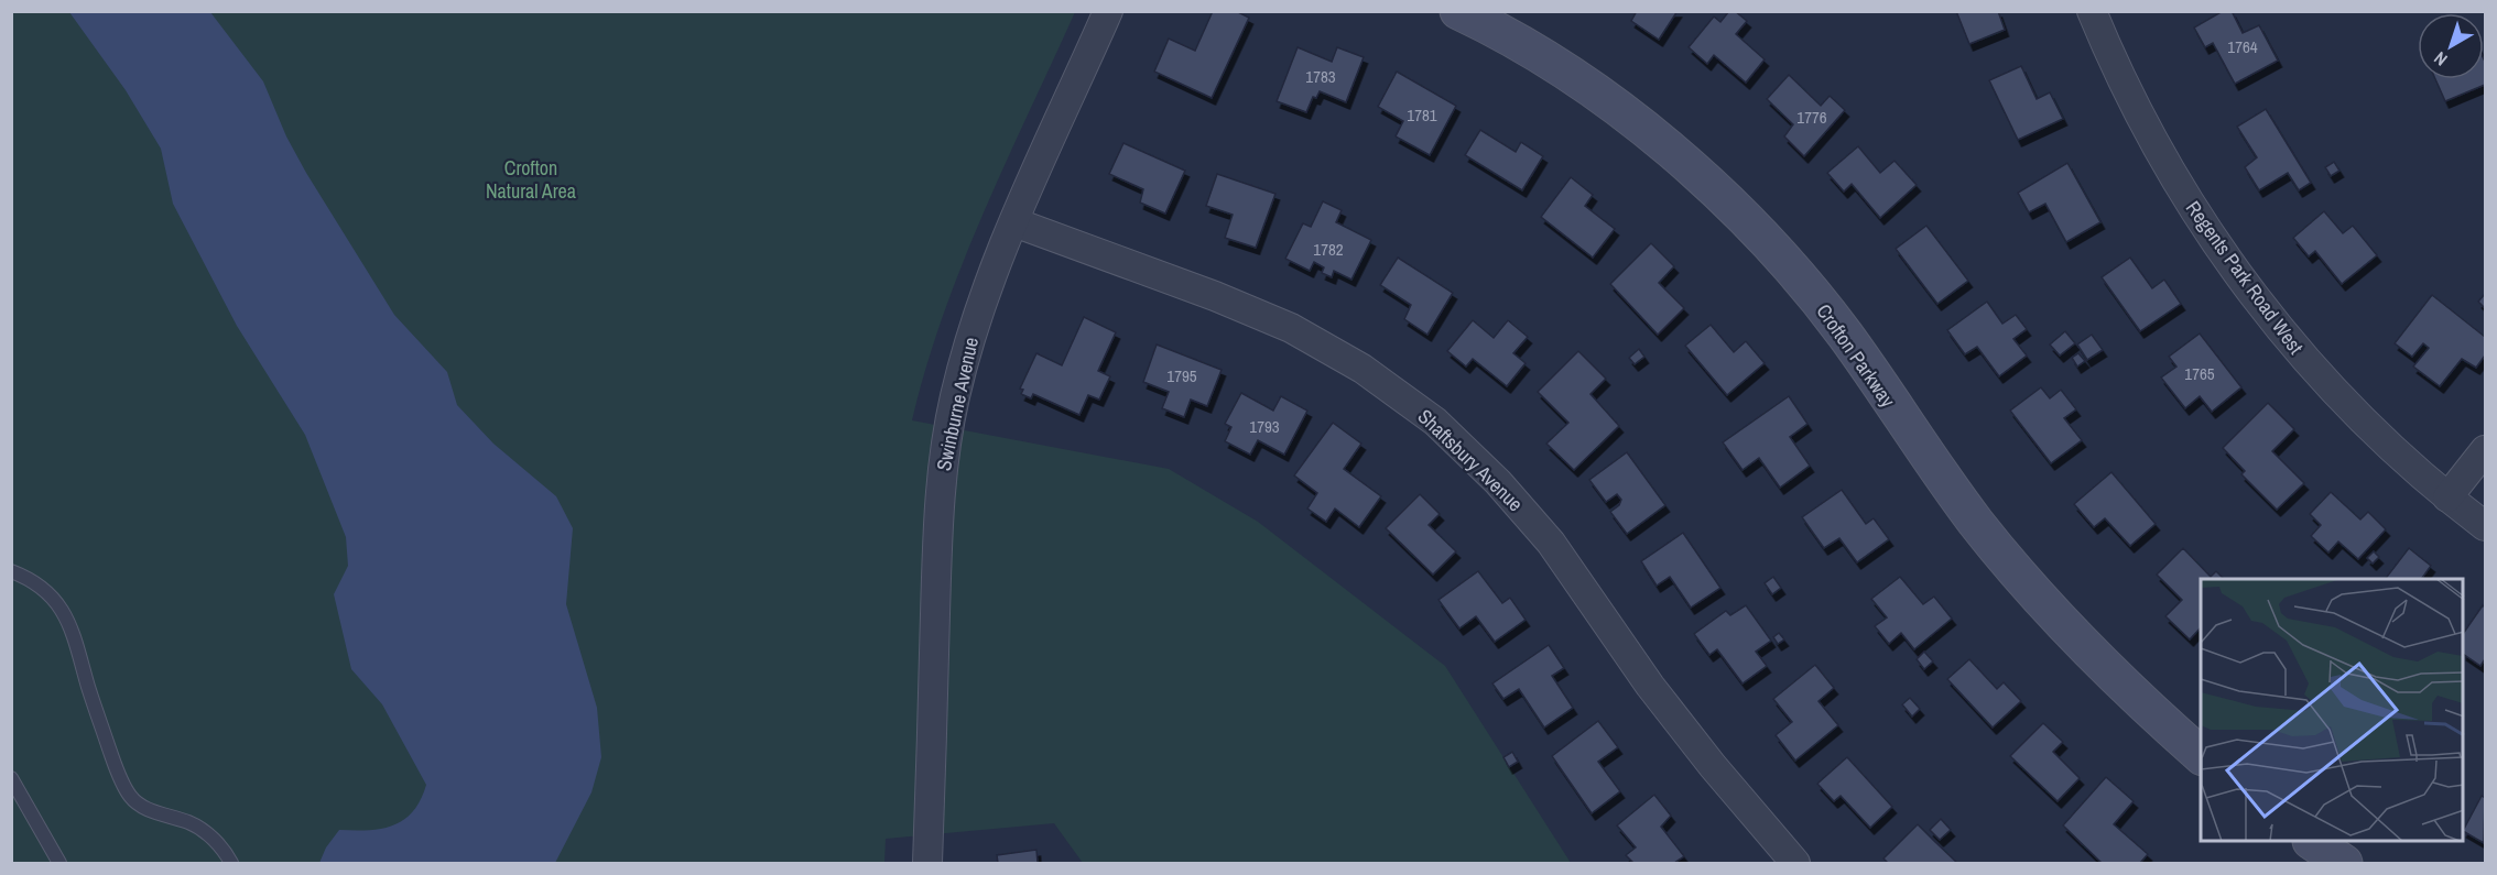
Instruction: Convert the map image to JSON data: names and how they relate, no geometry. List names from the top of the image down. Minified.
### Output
{"streets":{"street":["Regents Park Road West","Crofton Parkway","Swinburne Avenue","Shaftsbury Avenue"]},"crossings":[["Swinburne Avenue","Shaftsbury Avenue"]],"parks":["Crofton Natural Area"],"house_numbers":["1764","1783","1781","1776","1782","1765","1795","1793"],"north":"bottom left"}
